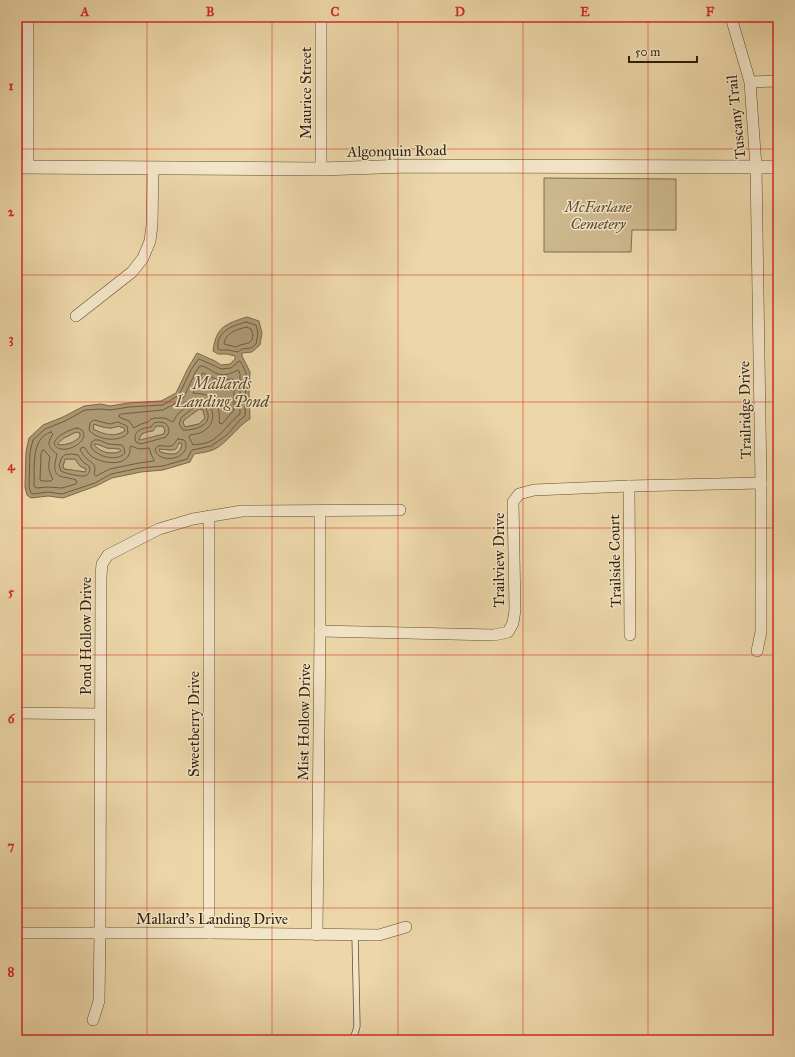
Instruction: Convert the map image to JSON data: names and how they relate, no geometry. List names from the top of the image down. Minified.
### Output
{"streets":{"street":["Maurice Street","Tuscany Trail","Algonquin Road","Trailridge Drive","Trailview Drive","Trailside Court","Pond Hollow Drive","Mist Hollow Drive","Sweetberry Drive","Mallard's Landing Drive"]},"crossings":[["Maurice Street","Algonquin Road"],["Tuscany Trail","Algonquin Road"],["Tuscany Trail","Trailridge Drive"],["Algonquin Road","Trailridge Drive"],["Trailridge Drive","Trailview Drive"],["Trailview Drive","Trailside Court"],["Trailview Drive","Mist Hollow Drive"],["Pond Hollow Drive","Mist Hollow Drive"],["Pond Hollow Drive","Sweetberry Drive"],["Pond Hollow Drive","Mallard's Landing Drive"],["Mist Hollow Drive","Mallard's Landing Drive"],["Sweetberry Drive","Mallard's Landing Drive"]],"water":["Mallards Landing Pond"],"parks":["McFarlane Cemetery"],"scale_bar":"50 m","grid":{"columns":["A","B","C","D","E","F"],"rows":["1","2","3","4","5","6","7","8"]}}
